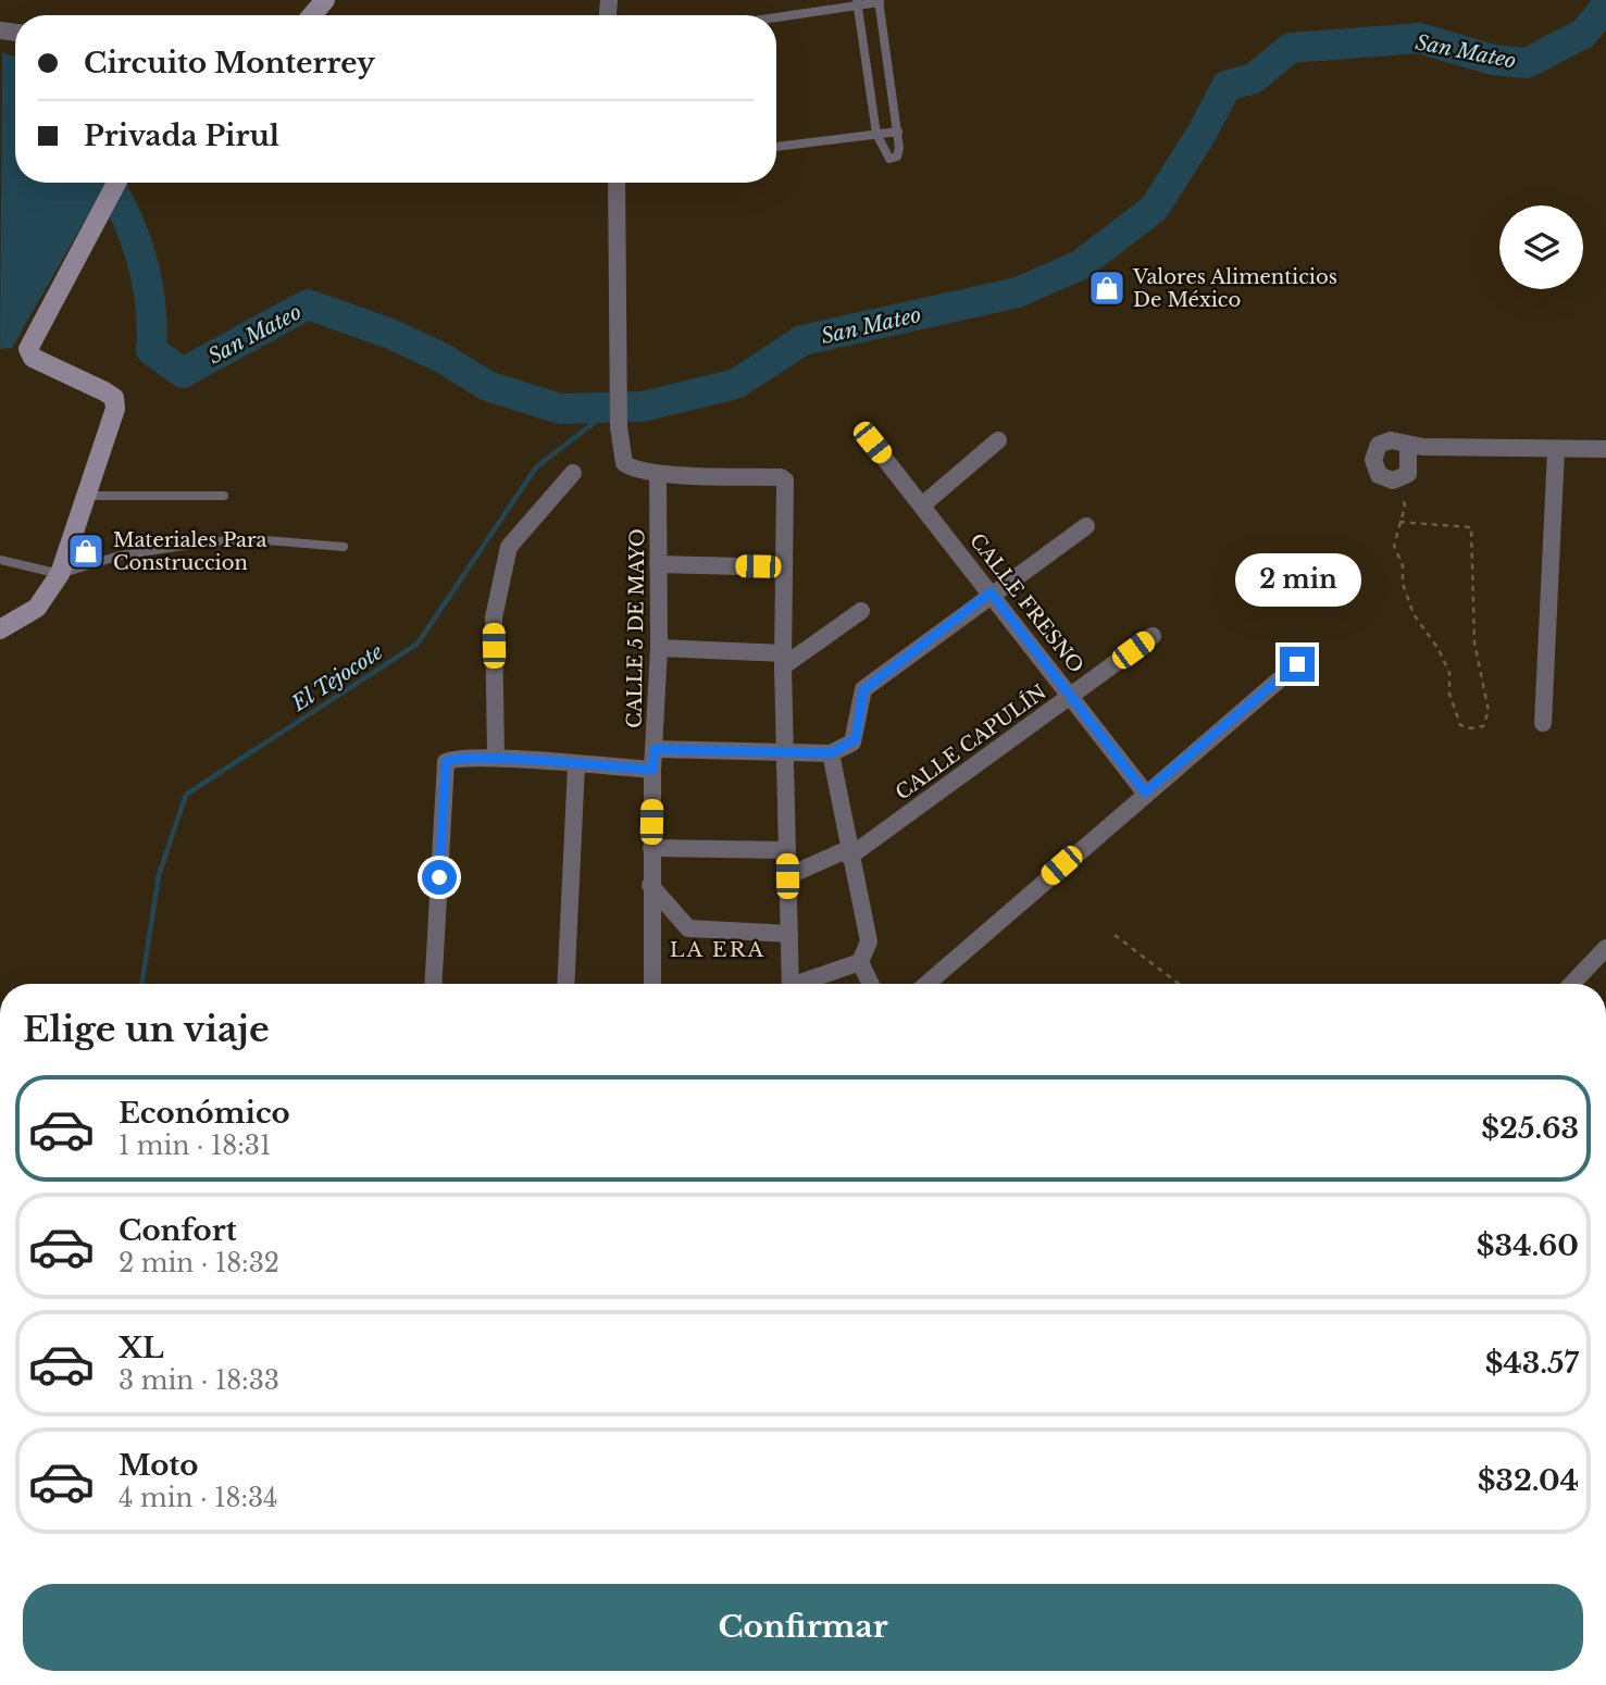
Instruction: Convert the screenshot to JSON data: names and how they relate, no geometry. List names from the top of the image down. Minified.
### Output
{"streets":{"street":["CALLE FRESNO","CALLE 5 DE MAYO","CALLE CAPULÍN"]},"crossings":[["CALLE FRESNO","CALLE CAPULÍN"]],"districts":["LA ERA"],"water":["San Mateo","El Tejocote"],"places":{"shop":["Valores Alimenticios De México","Materiales Para Construccion"]},"page":{"banner":["Circuito Monterrey","Privada Pirul"],"bubble":"2 min","heading":"Elige un viaje","list":[{"name":"Económico","note":"1 min · 18:31","value":"$25.63"},{"name":"Confort","note":"2 min · 18:32","value":"$34.60"},{"name":"XL","note":"3 min · 18:33","value":"$43.57"},{"name":"Moto","note":"4 min · 18:34","value":"$32.04"}],"buttons":"Confirmar"}}
